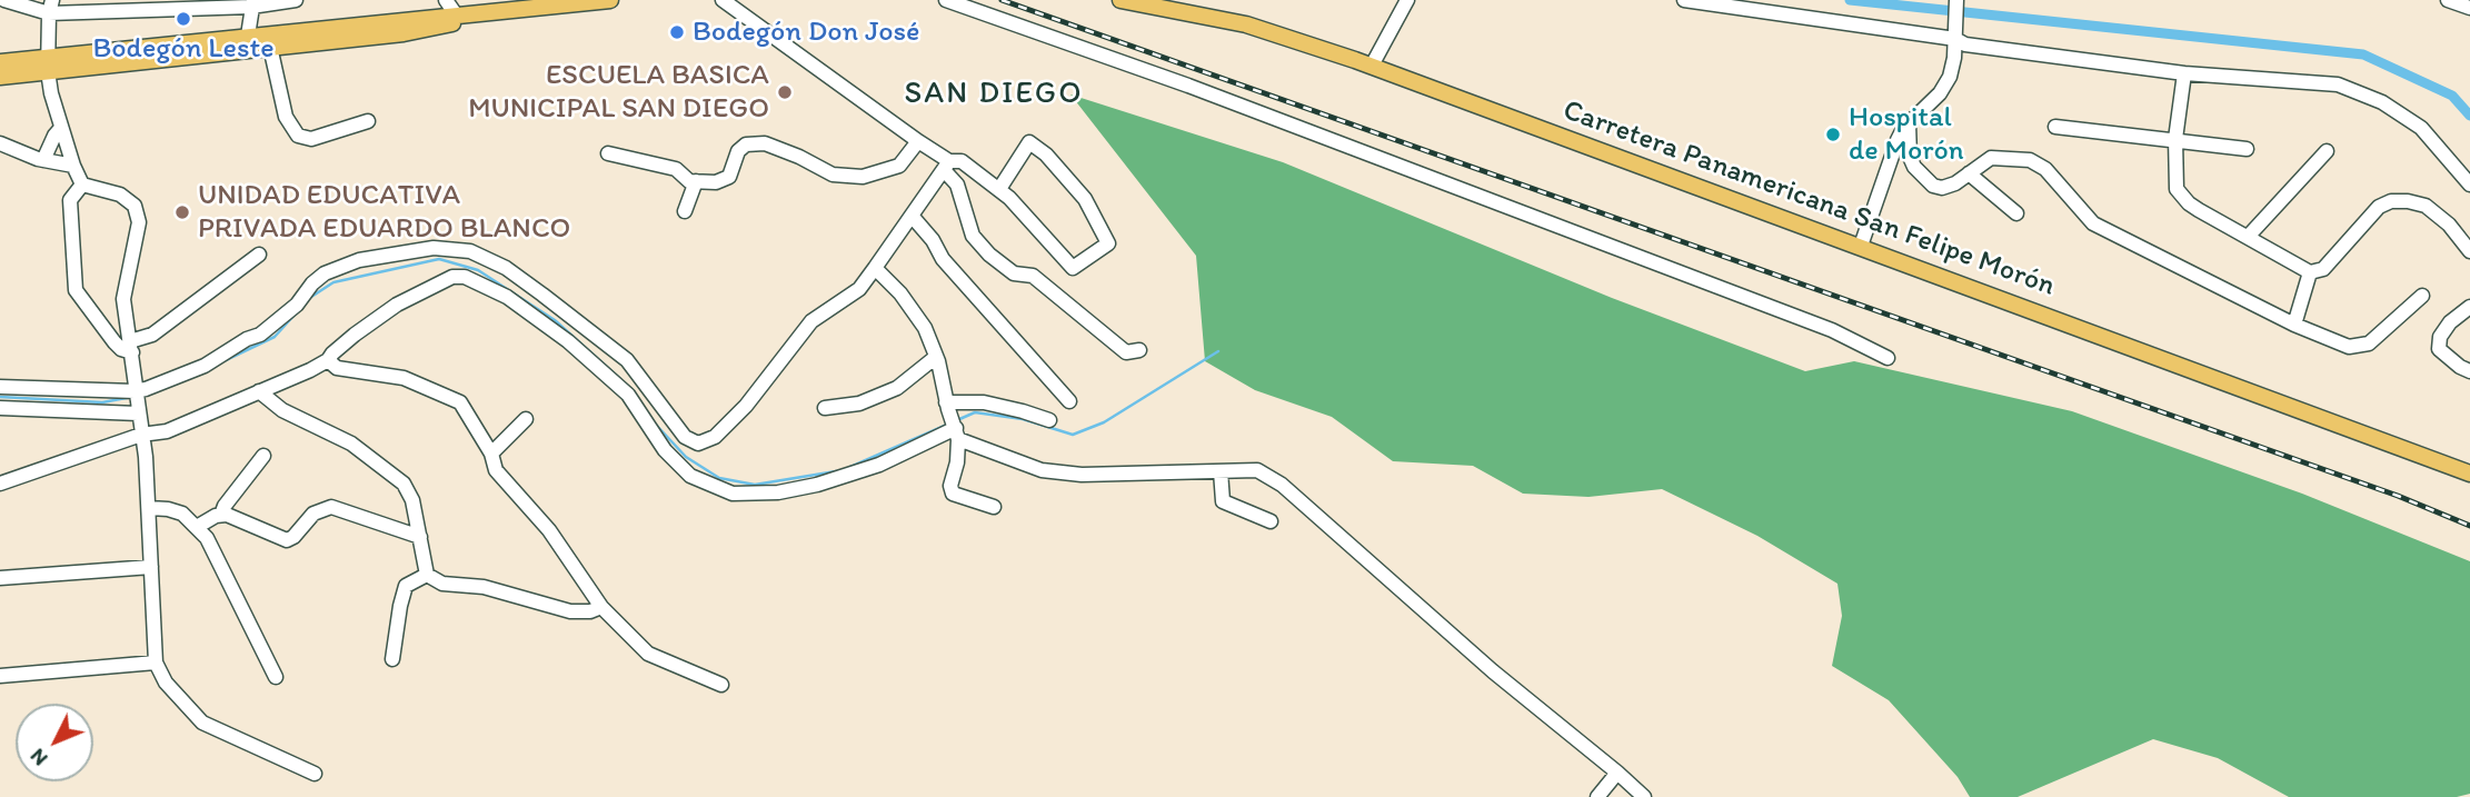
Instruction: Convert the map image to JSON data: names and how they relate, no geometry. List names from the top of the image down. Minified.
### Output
{"streets":{"main road":["Carretera Panamericana San Felipe Morón"]},"districts":["SAN DIEGO"],"places":["Bodegón Leste","Bodegón Don José","ESCUELA BASICA MUNICIPAL SAN DIEGO","Hospital de Morón","UNIDAD EDUCATIVA PRIVADA EDUARDO BLANCO"],"north":"bottom left"}
